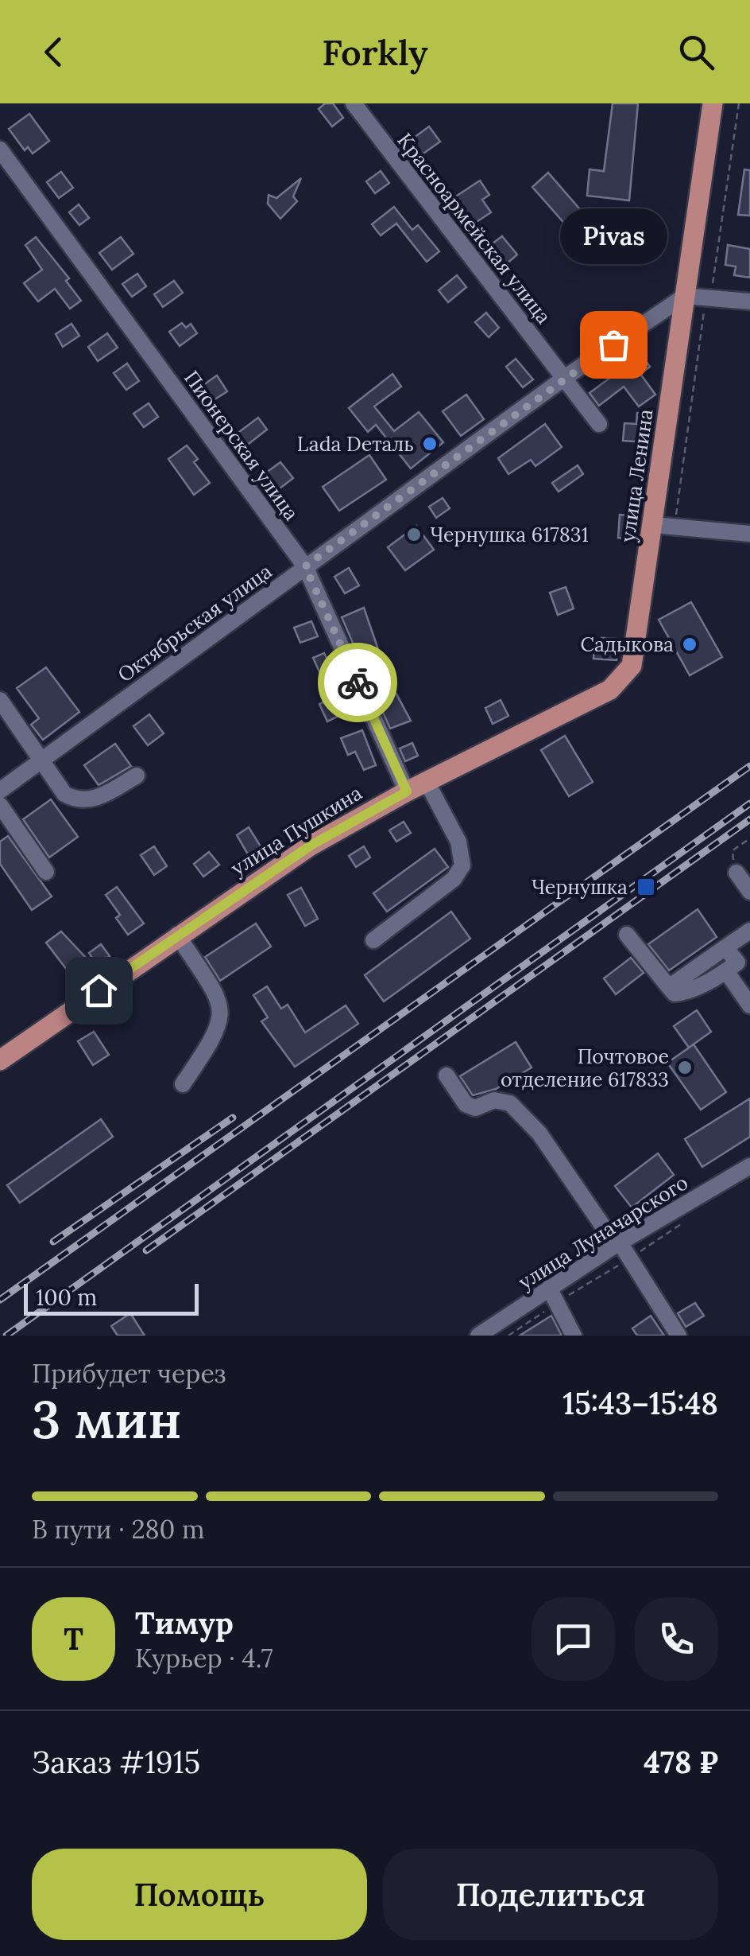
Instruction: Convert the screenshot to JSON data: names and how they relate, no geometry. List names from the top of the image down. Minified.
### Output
{"streets":{"main road":["улица Ленина","улица Пушкина"],"street":["Красноармейская улица","Пионерская улица","Октябрьская улица","улица Луначарского"]},"crossings":[["Красноармейская улица","Октябрьская улица"],["Пионерская улица","Октябрьская улица"],["Пионерская улица","улица Пушкина"],["улица Ленина","Октябрьская улица"],["улица Ленина","улица Пушкина"]],"places":{"other":["Pivas","Lada Dеталь","Чернушка 617831","Садыкова","Почтовое отделение 617833"],"transit":["Чернушка"]},"scale_bar":"100 m","page":{"header":"Forkly","bubble":"Pivas","scale":"100 m","heading":["3 мин","Прибудет через","15:43–15:48"],"panel":["Тимур","Курьер · 4.7","Заказ #1915","478 ₽"],"bar":"В пути · 280 m","round":"Т","buttons":["Помощь","Поделиться"]}}
